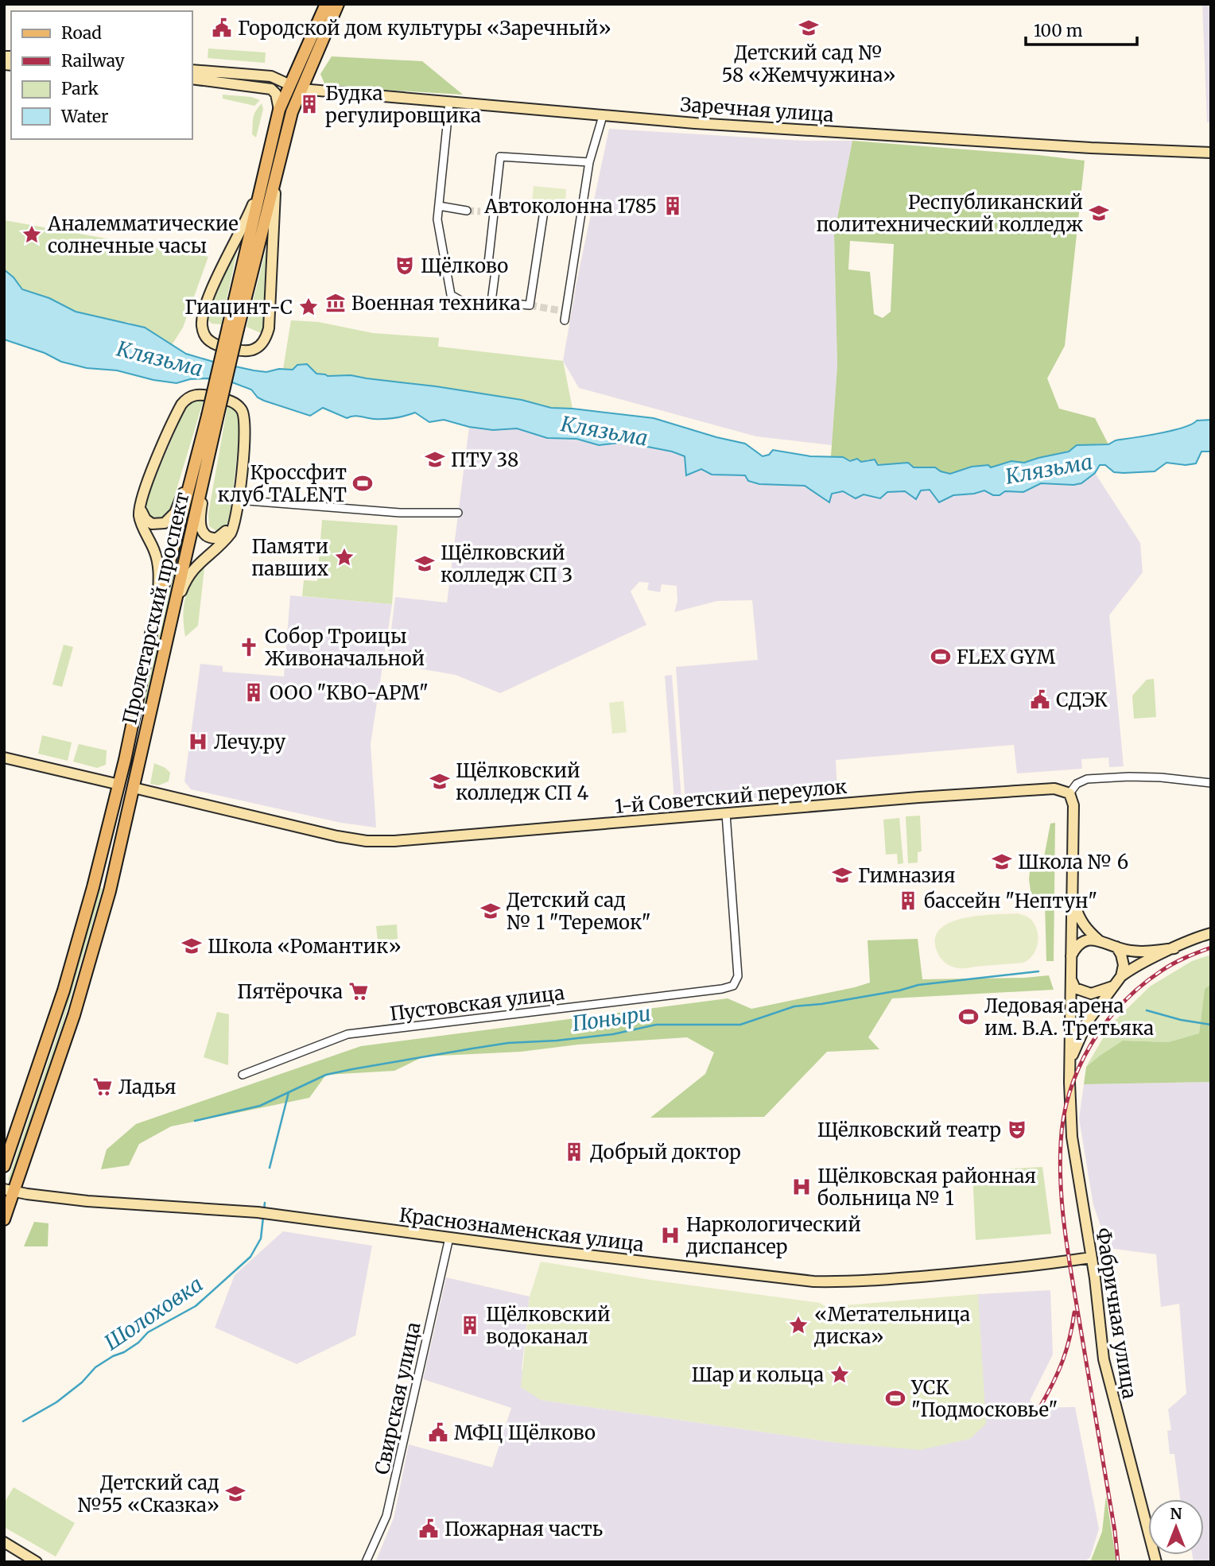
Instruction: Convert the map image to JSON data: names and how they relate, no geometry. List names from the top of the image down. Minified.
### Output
{"streets":{"main road":["Пролетарский проспект"],"street":["Заречная улица","1-й Советский переулок","Пустовская улица","Краснознаменская улица","Фабричная улица","Свирская улица"]},"crossings":[["Заречная улица","Пролетарский проспект"],["Пролетарский проспект","1-й Советский переулок"],["Пролетарский проспект","Краснознаменская улица"],["1-й Советский переулок","Пустовская улица"],["1-й Советский переулок","Фабричная улица"],["Краснознаменская улица","Фабричная улица"],["Краснознаменская улица","Свирская улица"]],"water":["Клязьма","Поныри","Шолоховка"],"places":{"public building":["Городской дом культуры «Заречный»","СДЭК","МФЦ Щёлково","Пожарная часть"],"school or university":["Детский сад № 58 «Жемчужина»","Республиканский политехнический колледж","ПТУ 38","Щёлковский колледж СП 3","Щёлковский колледж СП 4","Школа № 6","Гимназия","Детский сад № 1 \"Теремок\"","Школа «Романтик»","Детский сад №55 «Сказка»"],"building":["Будка регулировщика","Автоколонна 1785","ООО \"КВО-АРМ\"","бассейн \"Нептун\"","Добрый доктор","Щёлковский водоканал"],"place":["Аналемматические солнечные часы","Гиацинт-С","Памяти павших","«Метательница диска»","Шар и кольца"],"theatre":["Щёлково","Щёлковский театр"],"museum":["Военная техника"],"sports":["Кроссфит клуб TALENT","FLEX GYM","Ледовая арена им. В.А. Третьяка","УСК \"Подмосковье\""],"church":["Собор Троицы Живоначальной"],"hospital":["Лечу.ру","Щёлковская районная больница № 1","Наркологический диспансер"],"supermarket":["Пятёрочка","Ладья"]},"legend":["Road","Railway","Park","Water"],"scale_bar":"100 m","north":"top"}
